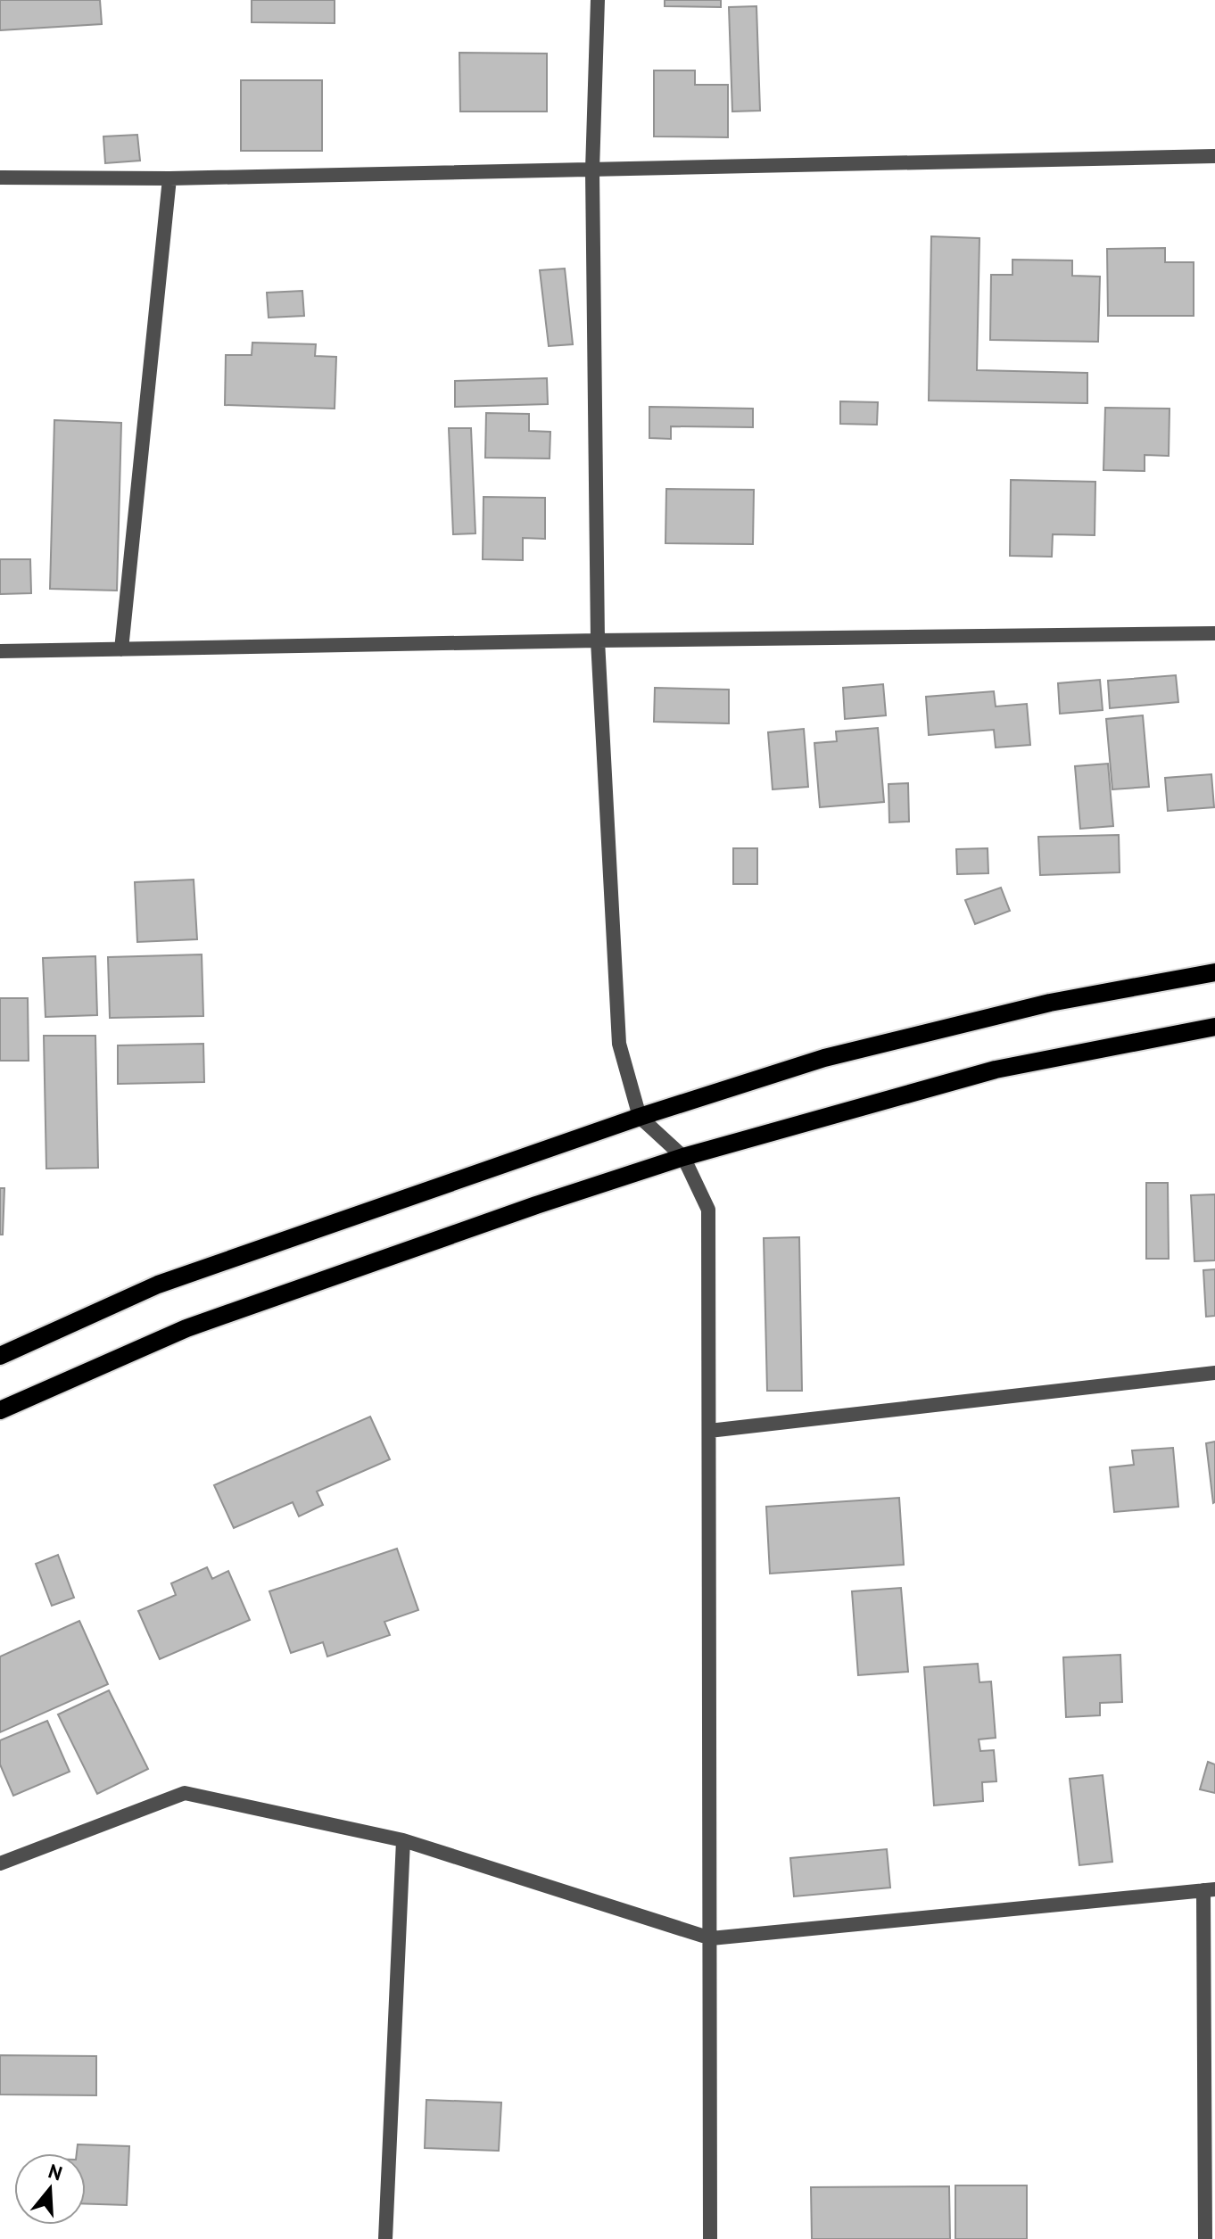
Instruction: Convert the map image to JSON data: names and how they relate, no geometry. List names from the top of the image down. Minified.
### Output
{"north":"top"}
